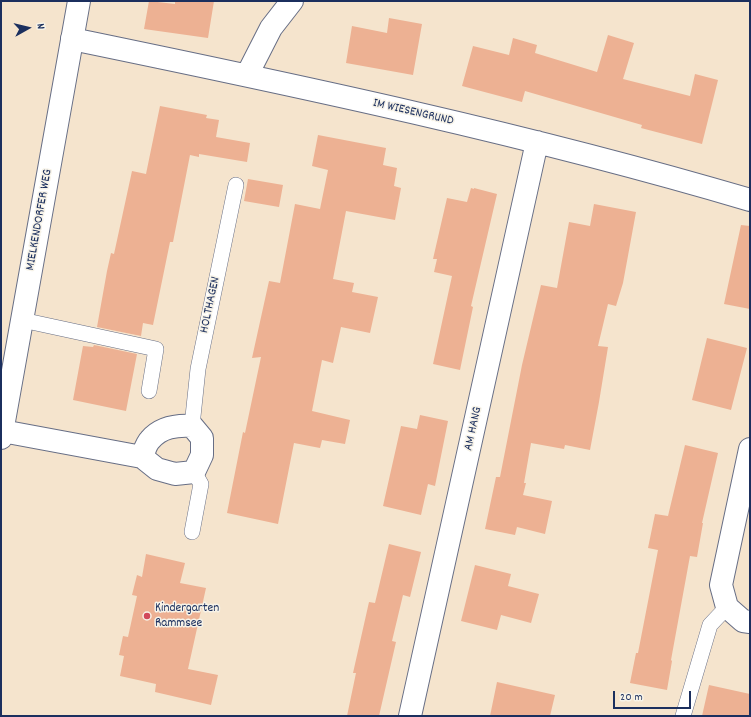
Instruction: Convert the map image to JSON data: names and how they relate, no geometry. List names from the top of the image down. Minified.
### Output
{"streets":{"street":["IM WIESENGRUND","MIELKENDORFER WEG","AM HANG"],"lane":["HOLTHAGEN"]},"crossings":[["IM WIESENGRUND","MIELKENDORFER WEG"],["IM WIESENGRUND","AM HANG"]],"places":["Kindergarten Rammsee"],"scale_bar":"20 m","north":"right"}
